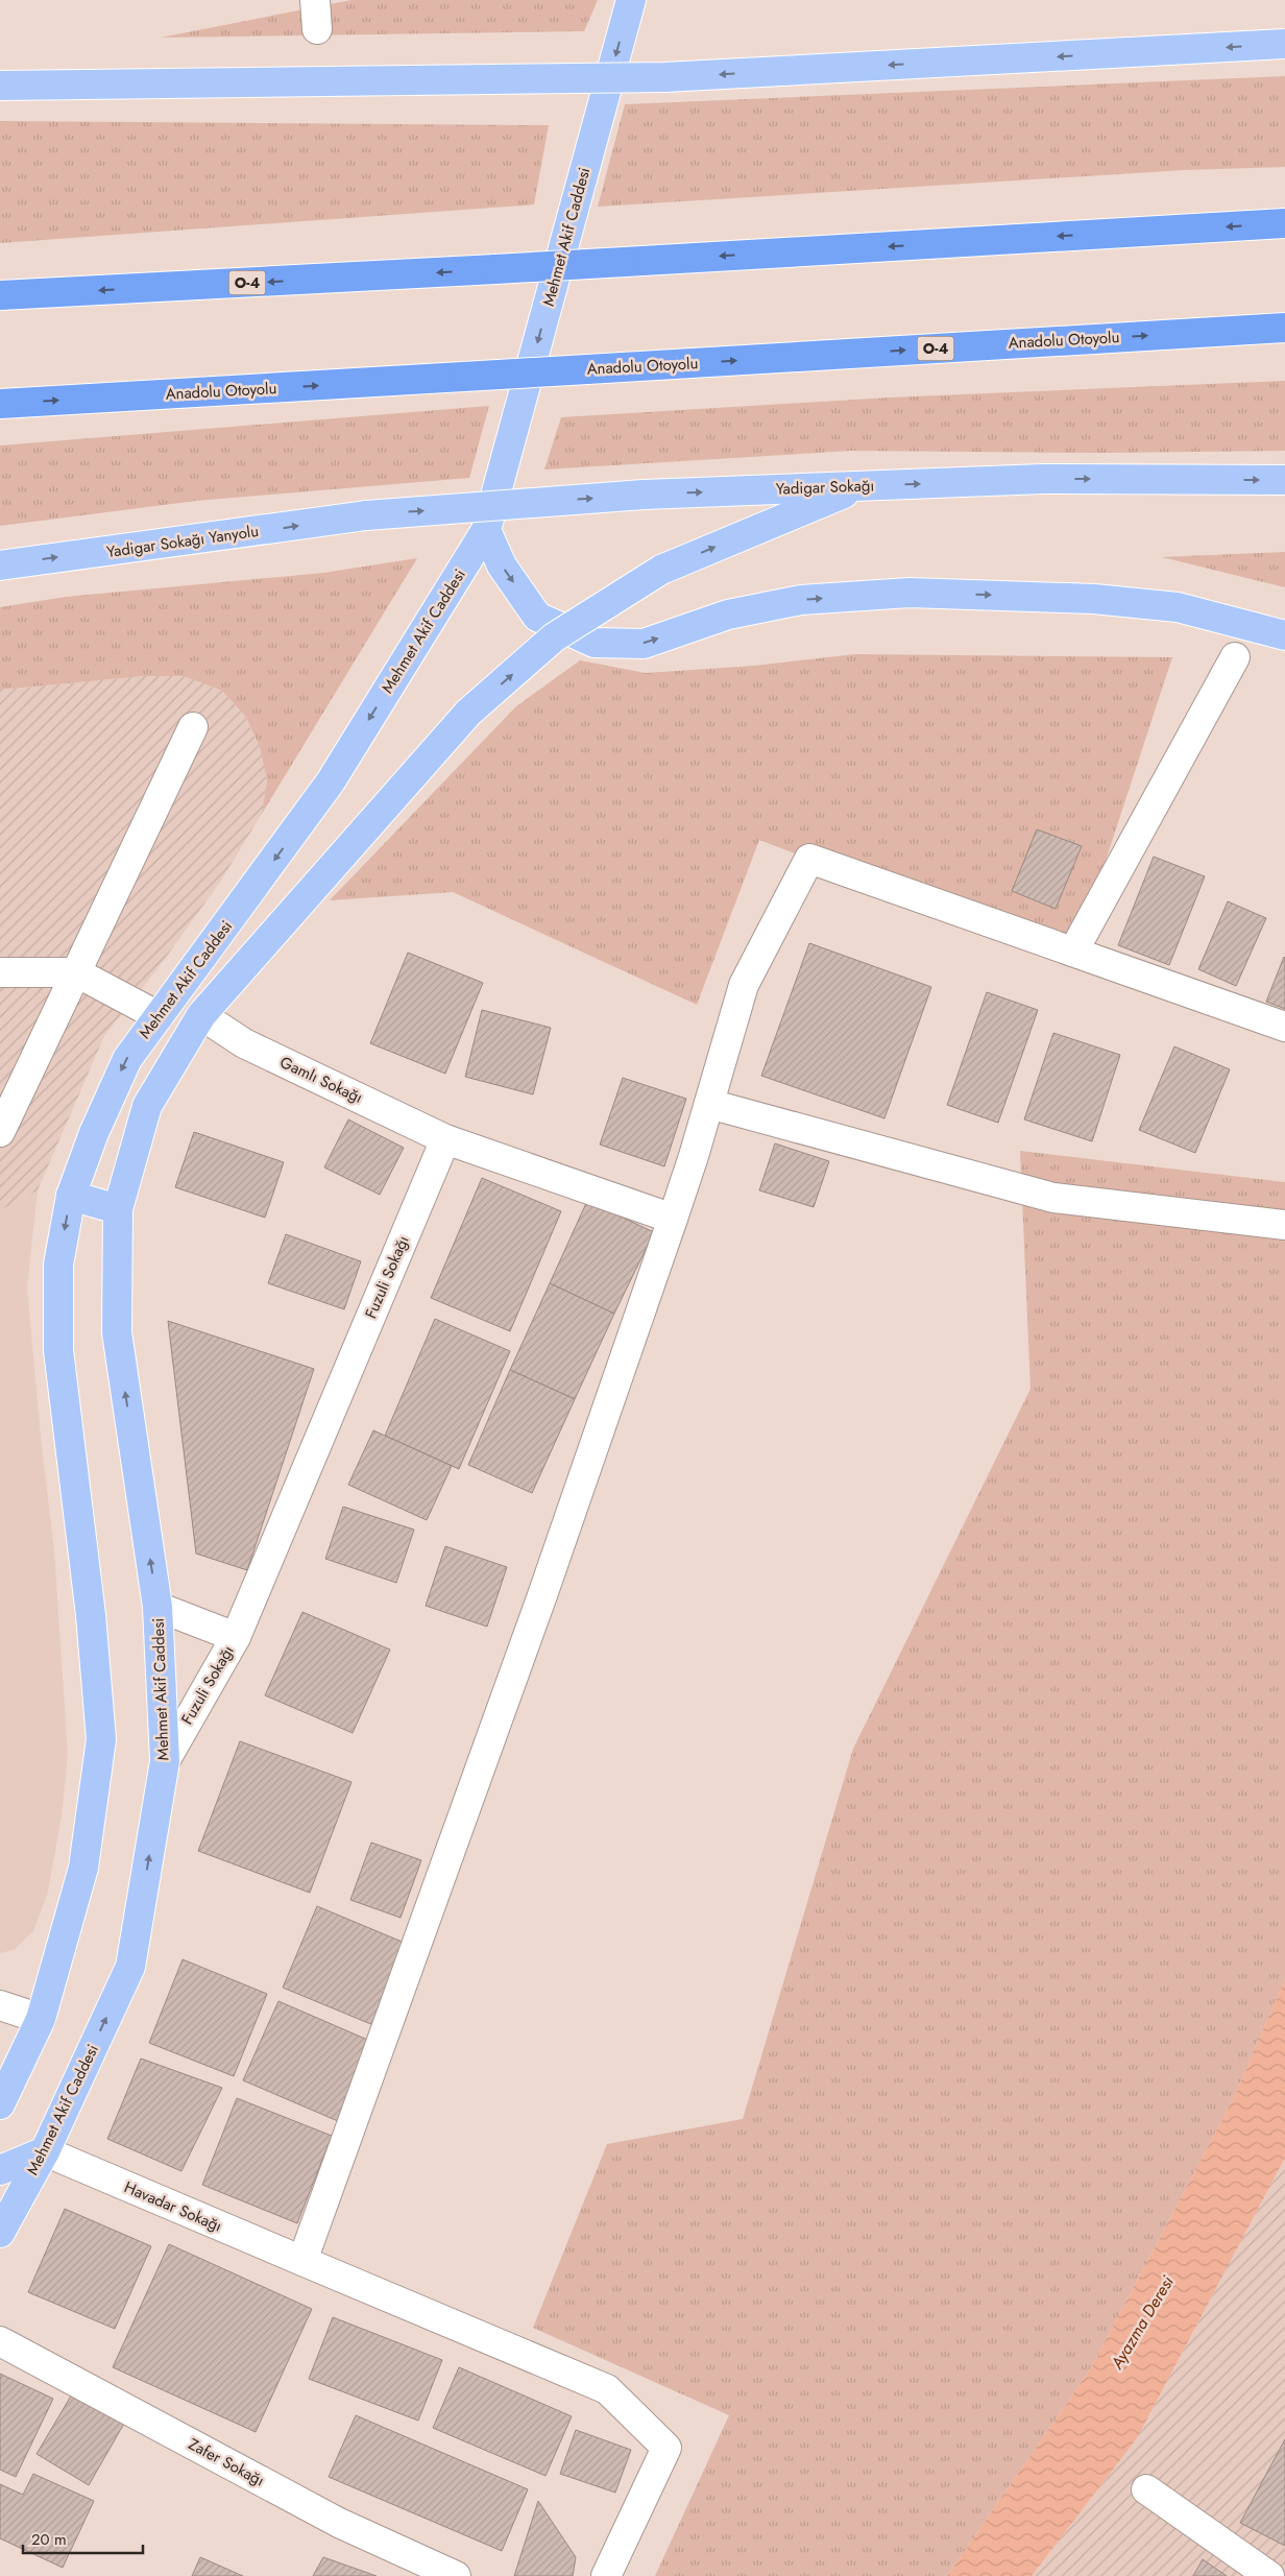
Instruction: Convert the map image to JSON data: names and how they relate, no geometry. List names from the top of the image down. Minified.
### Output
{"streets":{"highway":["O-4","Anadolu Otoyolu"],"main road":["Mehmet Akif Caddesi","Yadigar Sokağı","Yadigar Sokağı Yanyolu"],"street":["Gamlı Sokağı","Fuzuli Sokağı","Havadar Sokağı","Zafer Sokağı"]},"crossings":[["Mehmet Akif Caddesi","Yadigar Sokağı"],["Mehmet Akif Caddesi","Gamlı Sokağı"],["Mehmet Akif Caddesi","Fuzuli Sokağı"],["Mehmet Akif Caddesi","Havadar Sokağı"],["Yadigar Sokağı","Yadigar Sokağı Yanyolu"],["Gamlı Sokağı","Fuzuli Sokağı"]],"one_way":["Yadigar Sokağı Yanyolu"],"water":["Ayazma Deresi"],"scale_bar":"20 m"}
